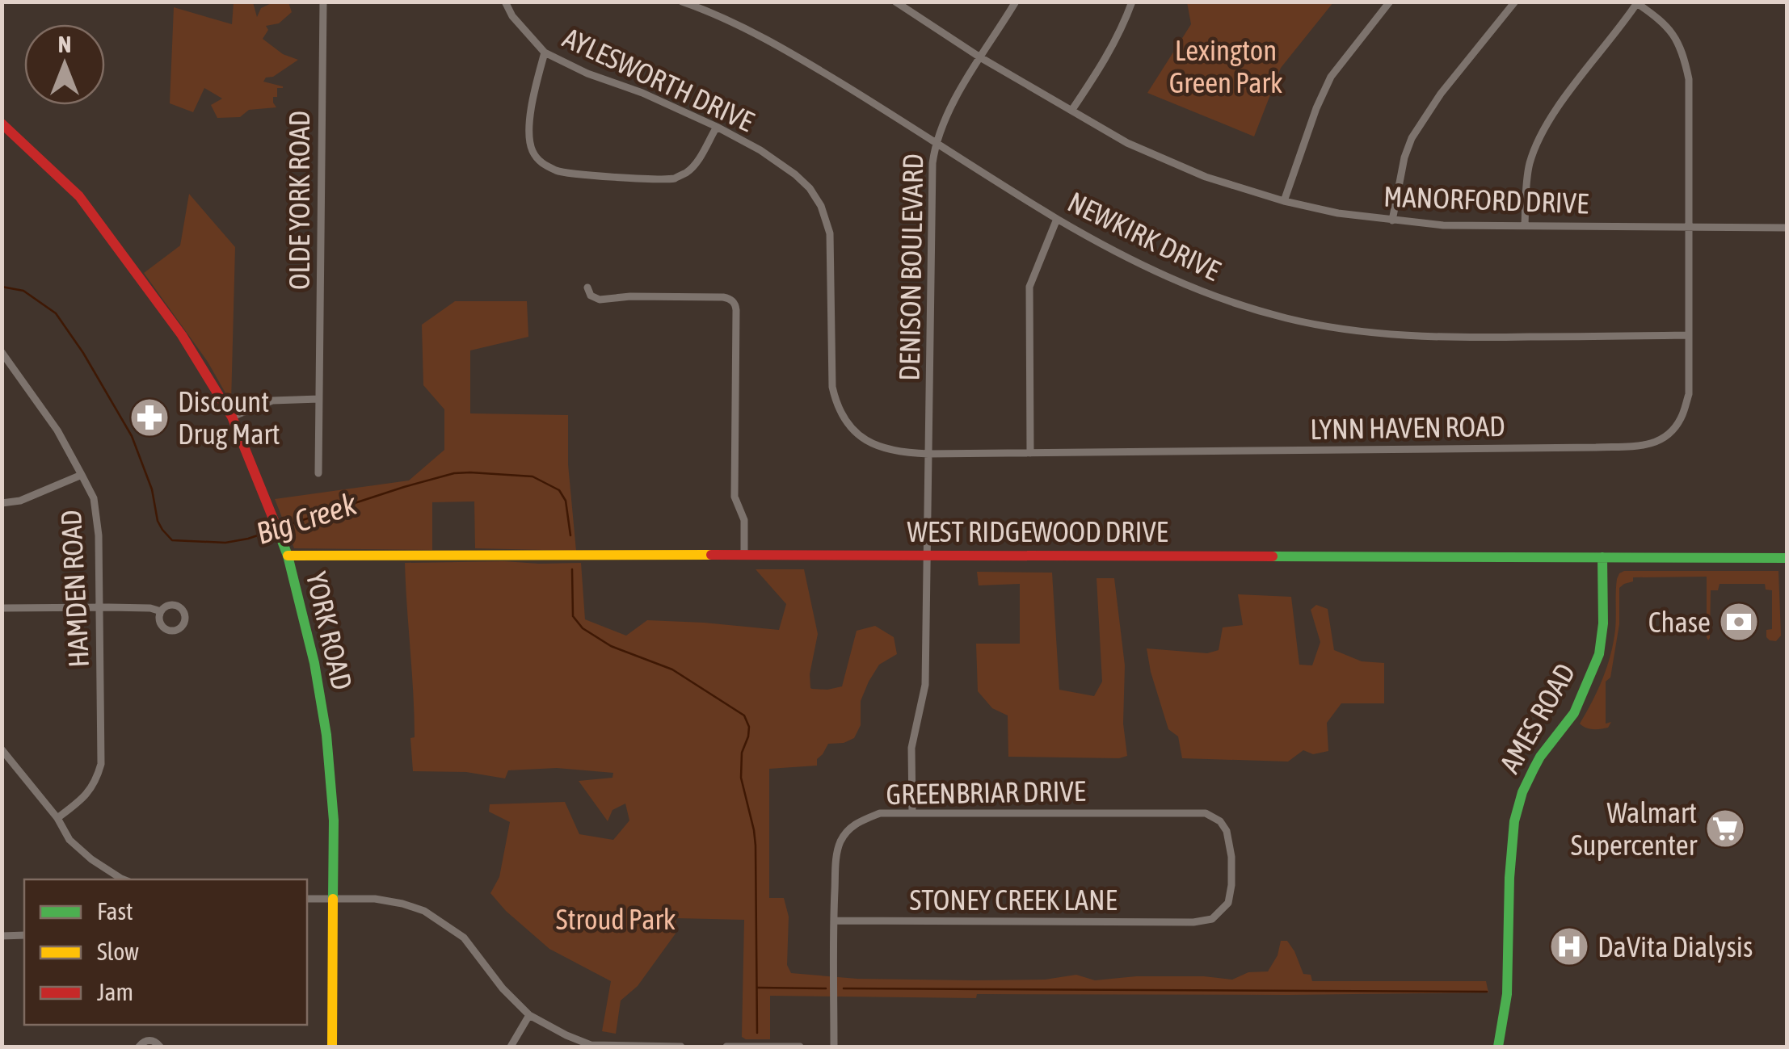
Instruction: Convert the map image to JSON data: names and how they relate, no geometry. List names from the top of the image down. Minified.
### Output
{"streets":{"main road":["WEST RIDGEWOOD DRIVE","YORK ROAD","AMES ROAD"],"street":["AYLESWORTH DRIVE","MANORFORD DRIVE","OLDE YORK ROAD","NEWKIRK DRIVE","DENISON BOULEVARD","LYNN HAVEN ROAD","HAMDEN ROAD","GREENBRIAR DRIVE","STONEY CREEK LANE"]},"crossings":[["AYLESWORTH DRIVE","DENISON BOULEVARD"],["AYLESWORTH DRIVE","LYNN HAVEN ROAD"],["MANORFORD DRIVE","DENISON BOULEVARD"],["MANORFORD DRIVE","LYNN HAVEN ROAD"],["NEWKIRK DRIVE","DENISON BOULEVARD"],["NEWKIRK DRIVE","LYNN HAVEN ROAD"],["DENISON BOULEVARD","LYNN HAVEN ROAD"],["DENISON BOULEVARD","WEST RIDGEWOOD DRIVE"],["DENISON BOULEVARD","GREENBRIAR DRIVE"],["WEST RIDGEWOOD DRIVE","YORK ROAD"],["WEST RIDGEWOOD DRIVE","AMES ROAD"],["GREENBRIAR DRIVE","STONEY CREEK LANE"]],"water":["Big Creek"],"parks":["Lexington Green Park","Stroud Park"],"places":{"pharmacy":["Discount Drug Mart"],"bank":["Chase"],"supermarket":["Walmart Supercenter"],"hospital":["DaVita Dialysis"]},"legend":["Fast","Slow","Jam"],"north":"top"}
